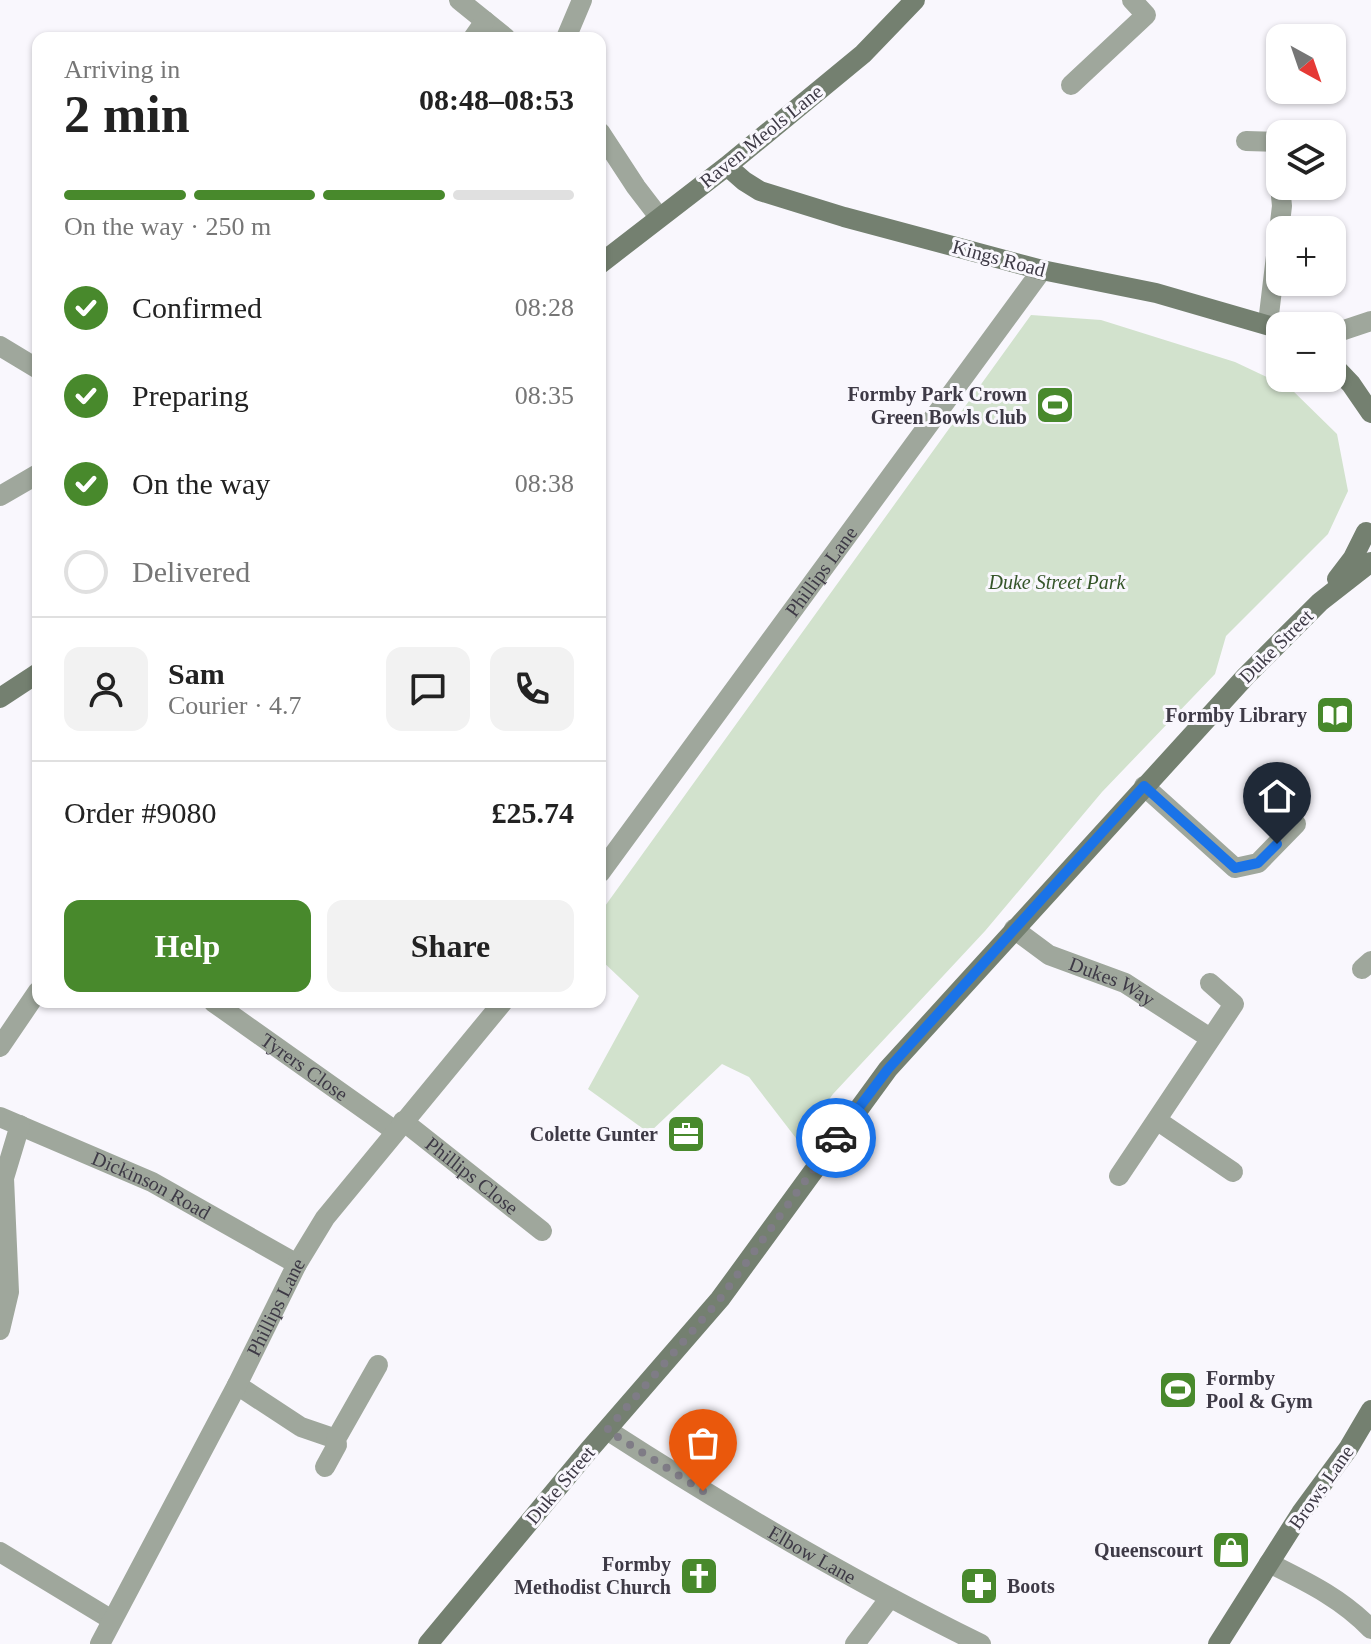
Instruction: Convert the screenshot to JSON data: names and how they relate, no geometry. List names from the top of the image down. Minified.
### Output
{"streets":{"street":["Raven Meols Lane","Kings Road","Phillips Lane","Duke Street","Dukes Way","Tyrers Close","Phillips Close","Dickinson Road","Brows Lane","Elbow Lane"]},"crossings":[["Raven Meols Lane","Kings Road"],["Kings Road","Phillips Lane"],["Phillips Lane","Tyrers Close"],["Phillips Lane","Phillips Close"],["Phillips Lane","Dickinson Road"],["Duke Street","Dukes Way"],["Duke Street","Elbow Lane"],["Tyrers Close","Phillips Close"]],"parks":["Duke Street Park"],"places":{"sports":["Formby Park Crown Green Bowls Club","Formby Pool & Gym"],"library":["Formby Library"],"office":["Colette Gunter"],"shop":["Queenscourt"],"church":["Formby Methodist Church"],"pharmacy":["Boots"]},"north":"bottom right","page":{"map_buttons":["+","−"],"heading":["2 min","Arriving in","08:48–08:53"],"panel":["Sam","Courier · 4.7","Order #9080","£25.74"],"bar":"On the way · 250 m","list":[["Confirmed","08:28"],["Preparing","08:35"],["On the way","08:38"],"Delivered"],"buttons":["Help","Share"]}}
